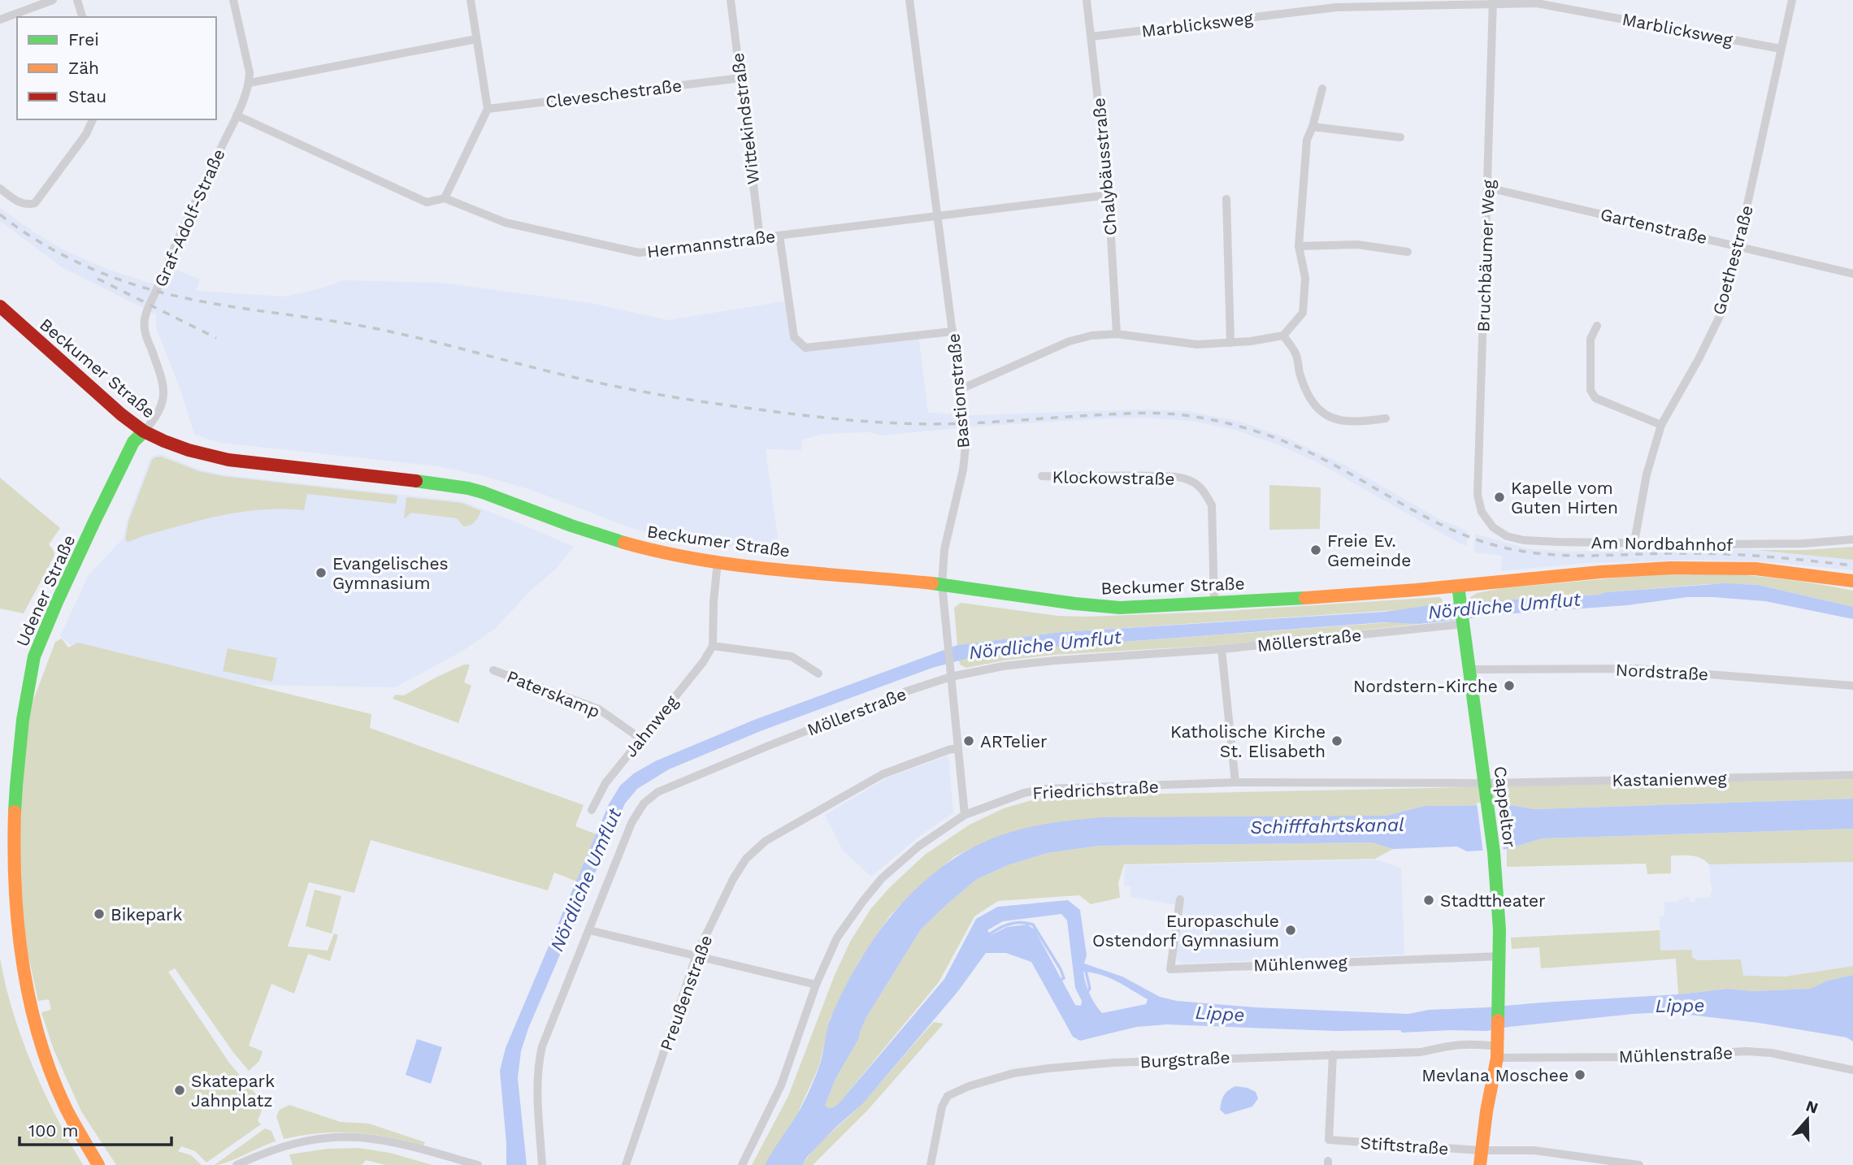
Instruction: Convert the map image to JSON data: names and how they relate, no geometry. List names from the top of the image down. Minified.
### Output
{"streets":{"main road":["Beckumer Straße","Udener Straße","Cappeltor"],"street":["Marblicksweg","Cleveschestraße","Wittekindstraße","Chalybäusstraße","Graf-Adolf-Straße","Gartenstraße","Hermannstraße","Bruchbäumer Weg","Goethestraße","Bastionstraße","Klockowstraße","Am Nordbahnhof","Möllerstraße","Nordstraße","Paterskamp","Jahnweg","Kastanienweg","Friedrichstraße","Mühlenweg","Preußenstraße","Mühlenstraße","Burgstraße","Stiftstraße"]},"crossings":[["Marblicksweg","Chalybäusstraße"],["Marblicksweg","Bruchbäumer Weg"],["Marblicksweg","Goethestraße"],["Cleveschestraße","Wittekindstraße"],["Wittekindstraße","Hermannstraße"],["Chalybäusstraße","Hermannstraße"],["Graf-Adolf-Straße","Hermannstraße"],["Graf-Adolf-Straße","Beckumer Straße"],["Graf-Adolf-Straße","Udener Straße"],["Gartenstraße","Bruchbäumer Weg"],["Gartenstraße","Goethestraße"],["Hermannstraße","Bastionstraße"],["Bruchbäumer Weg","Am Nordbahnhof"],["Goethestraße","Am Nordbahnhof"],["Beckumer Straße","Bastionstraße"],["Beckumer Straße","Klockowstraße"],["Beckumer Straße","Udener Straße"],["Beckumer Straße","Cappeltor"],["Bastionstraße","Möllerstraße"],["Bastionstraße","Friedrichstraße"],["Bastionstraße","Preußenstraße"],["Möllerstraße","Cappeltor"],["Nordstraße","Cappeltor"],["Paterskamp","Jahnweg"],["Kastanienweg","Friedrichstraße"],["Kastanienweg","Cappeltor"],["Friedrichstraße","Cappeltor"],["Cappeltor","Mühlenweg"],["Cappeltor","Mühlenstraße"],["Cappeltor","Burgstraße"],["Cappeltor","Stiftstraße"],["Mühlenstraße","Burgstraße"],["Burgstraße","Stiftstraße"]],"water":["Nördliche Umflut","Schifffahrtskanal","Lippe"],"places":["Kapelle vom Guten Hirten","Freie Ev. Gemeinde","Evangelisches Gymnasium","Nordstern-Kirche","ARTelier","Katholische Kirche St. Elisabeth","Stadttheater","Bikepark","Europaschule Ostendorf Gymnasium","Mevlana Moschee","Skatepark Jahnplatz"],"legend":["Frei","Zäh","Stau"],"scale_bar":"100 m","north":"top"}
